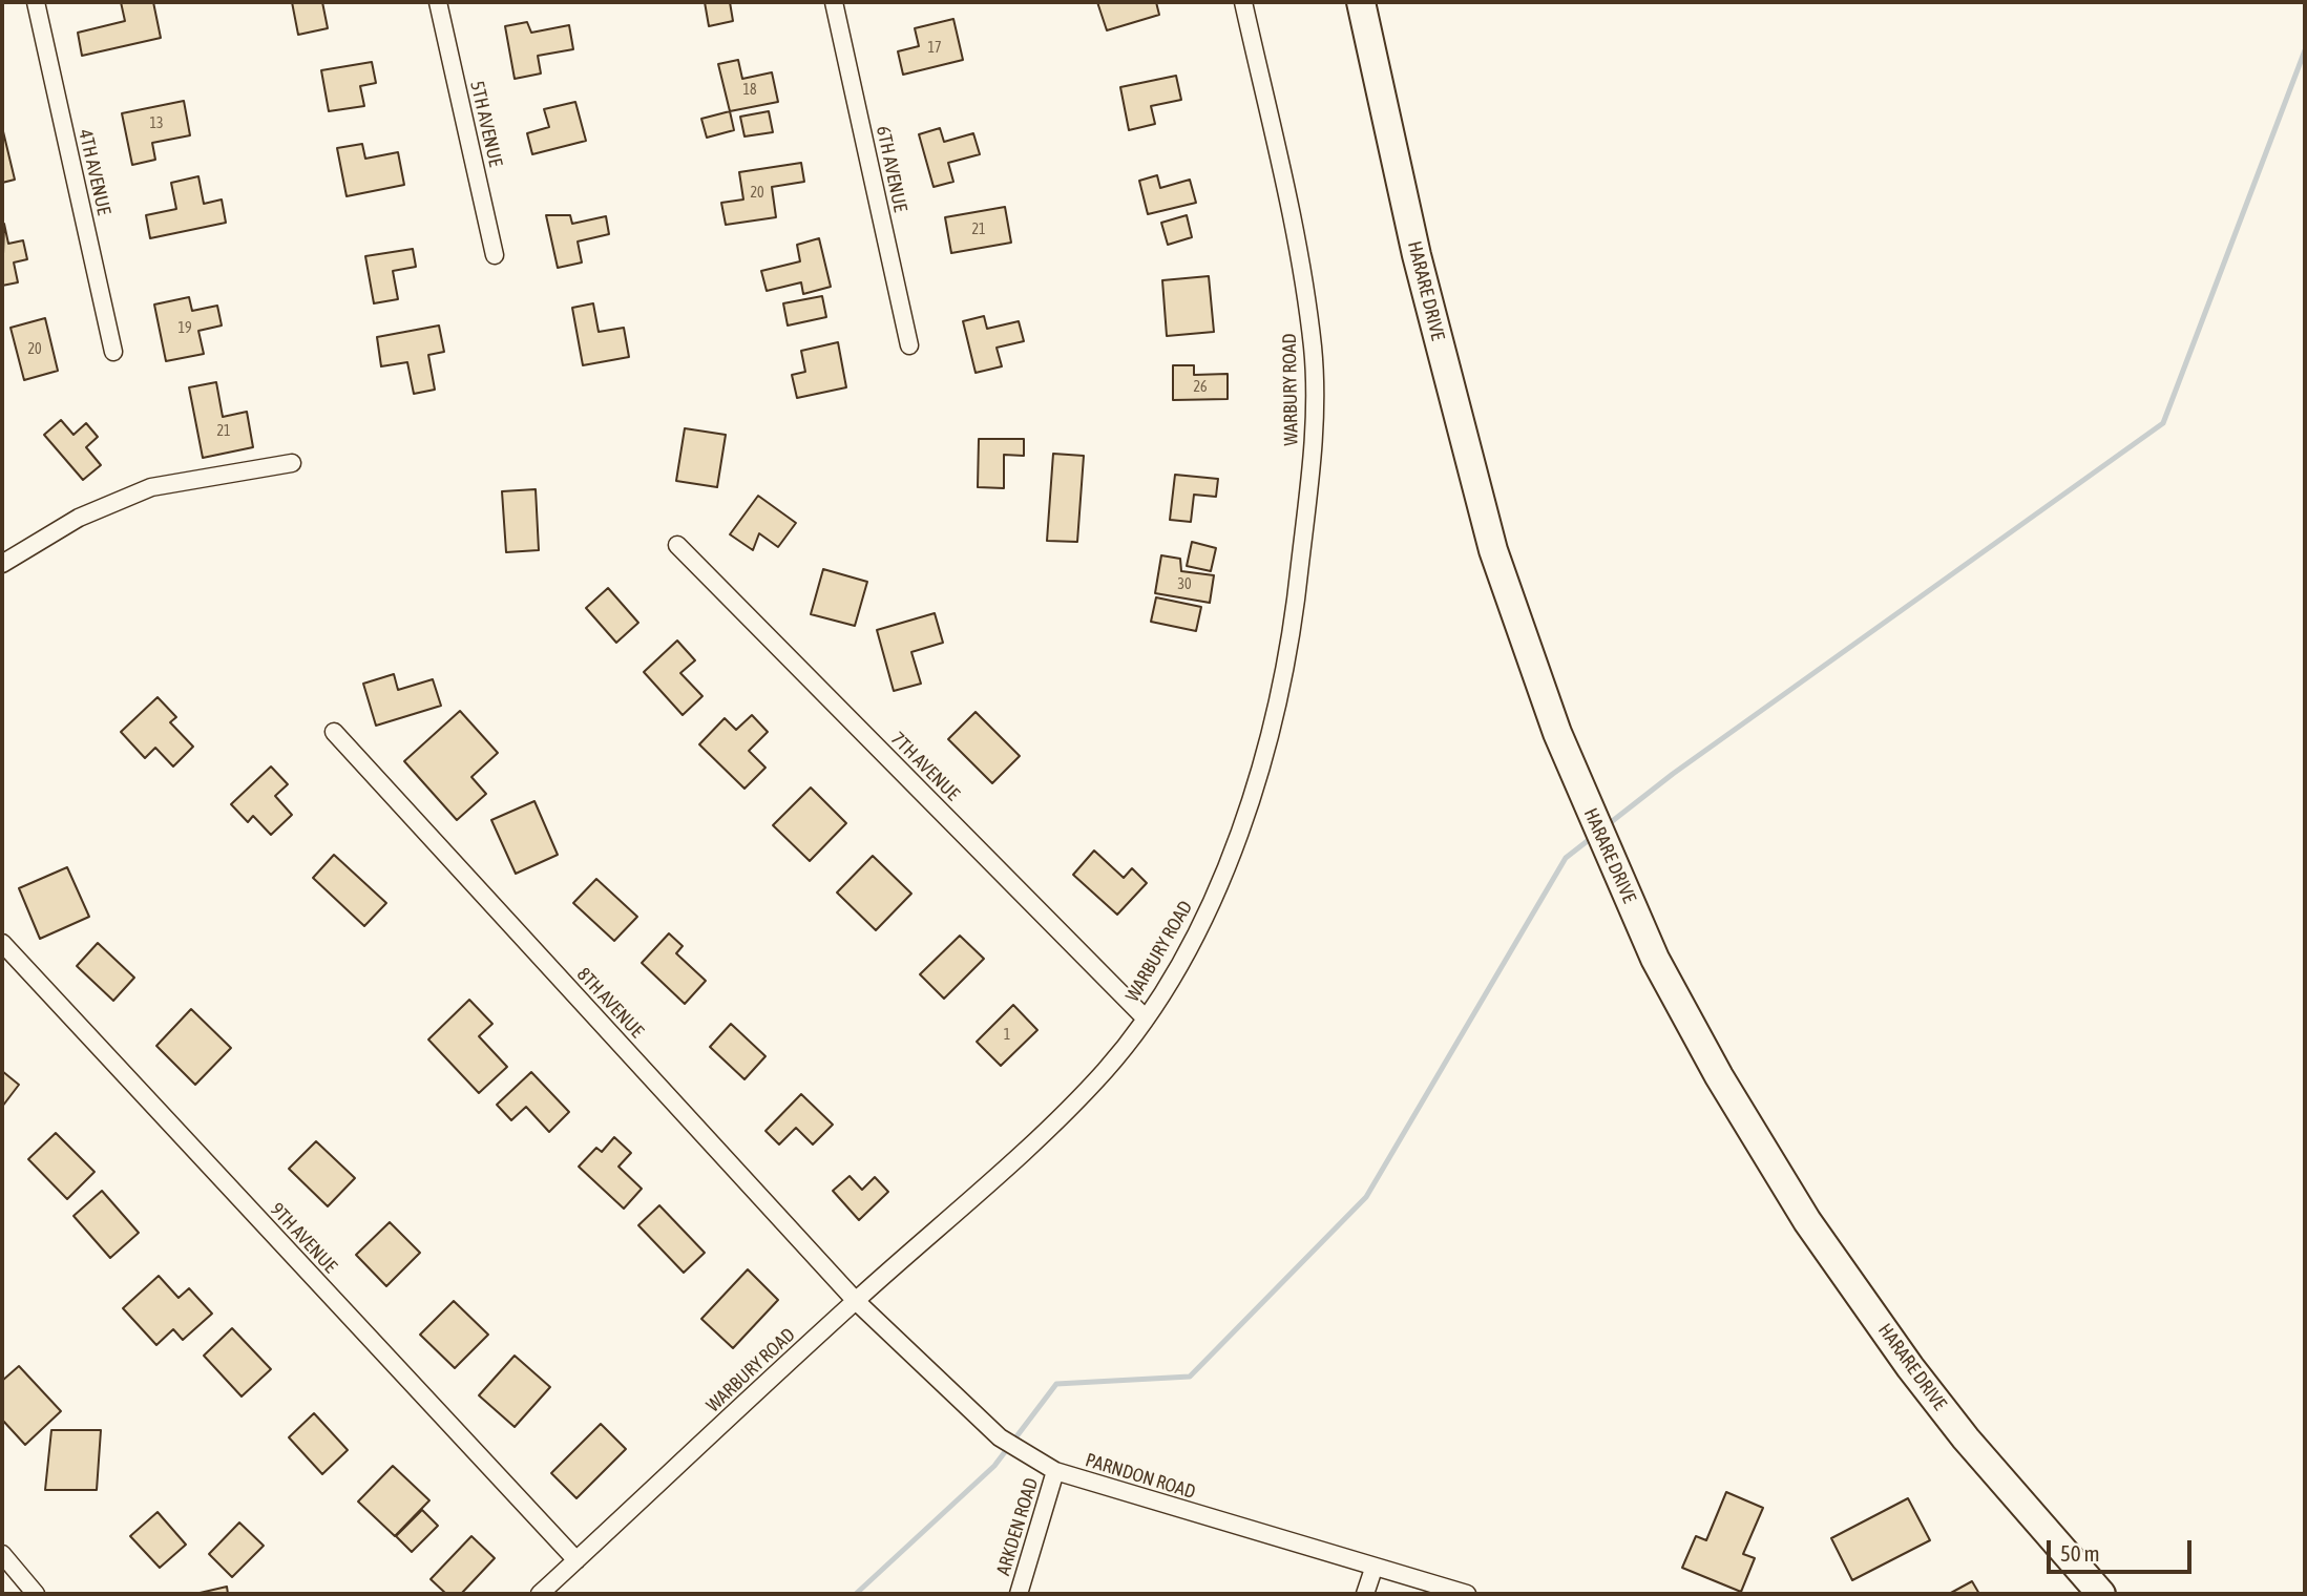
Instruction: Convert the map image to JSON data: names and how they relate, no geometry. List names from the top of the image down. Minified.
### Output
{"streets":{"main road":["HARARE DRIVE"],"street":["5TH AVENUE","6TH AVENUE","4TH AVENUE","WARBURY ROAD","7TH AVENUE","8TH AVENUE","9TH AVENUE","PARNDON ROAD","ARKDEN ROAD"]},"crossings":[["WARBURY ROAD","7TH AVENUE"],["WARBURY ROAD","8TH AVENUE"],["WARBURY ROAD","9TH AVENUE"],["WARBURY ROAD","PARNDON ROAD"],["8TH AVENUE","PARNDON ROAD"],["PARNDON ROAD","ARKDEN ROAD"]],"house_numbers":["17","18","13","20","21","19","20","26","21","30","1"],"scale_bar":"50 m"}
